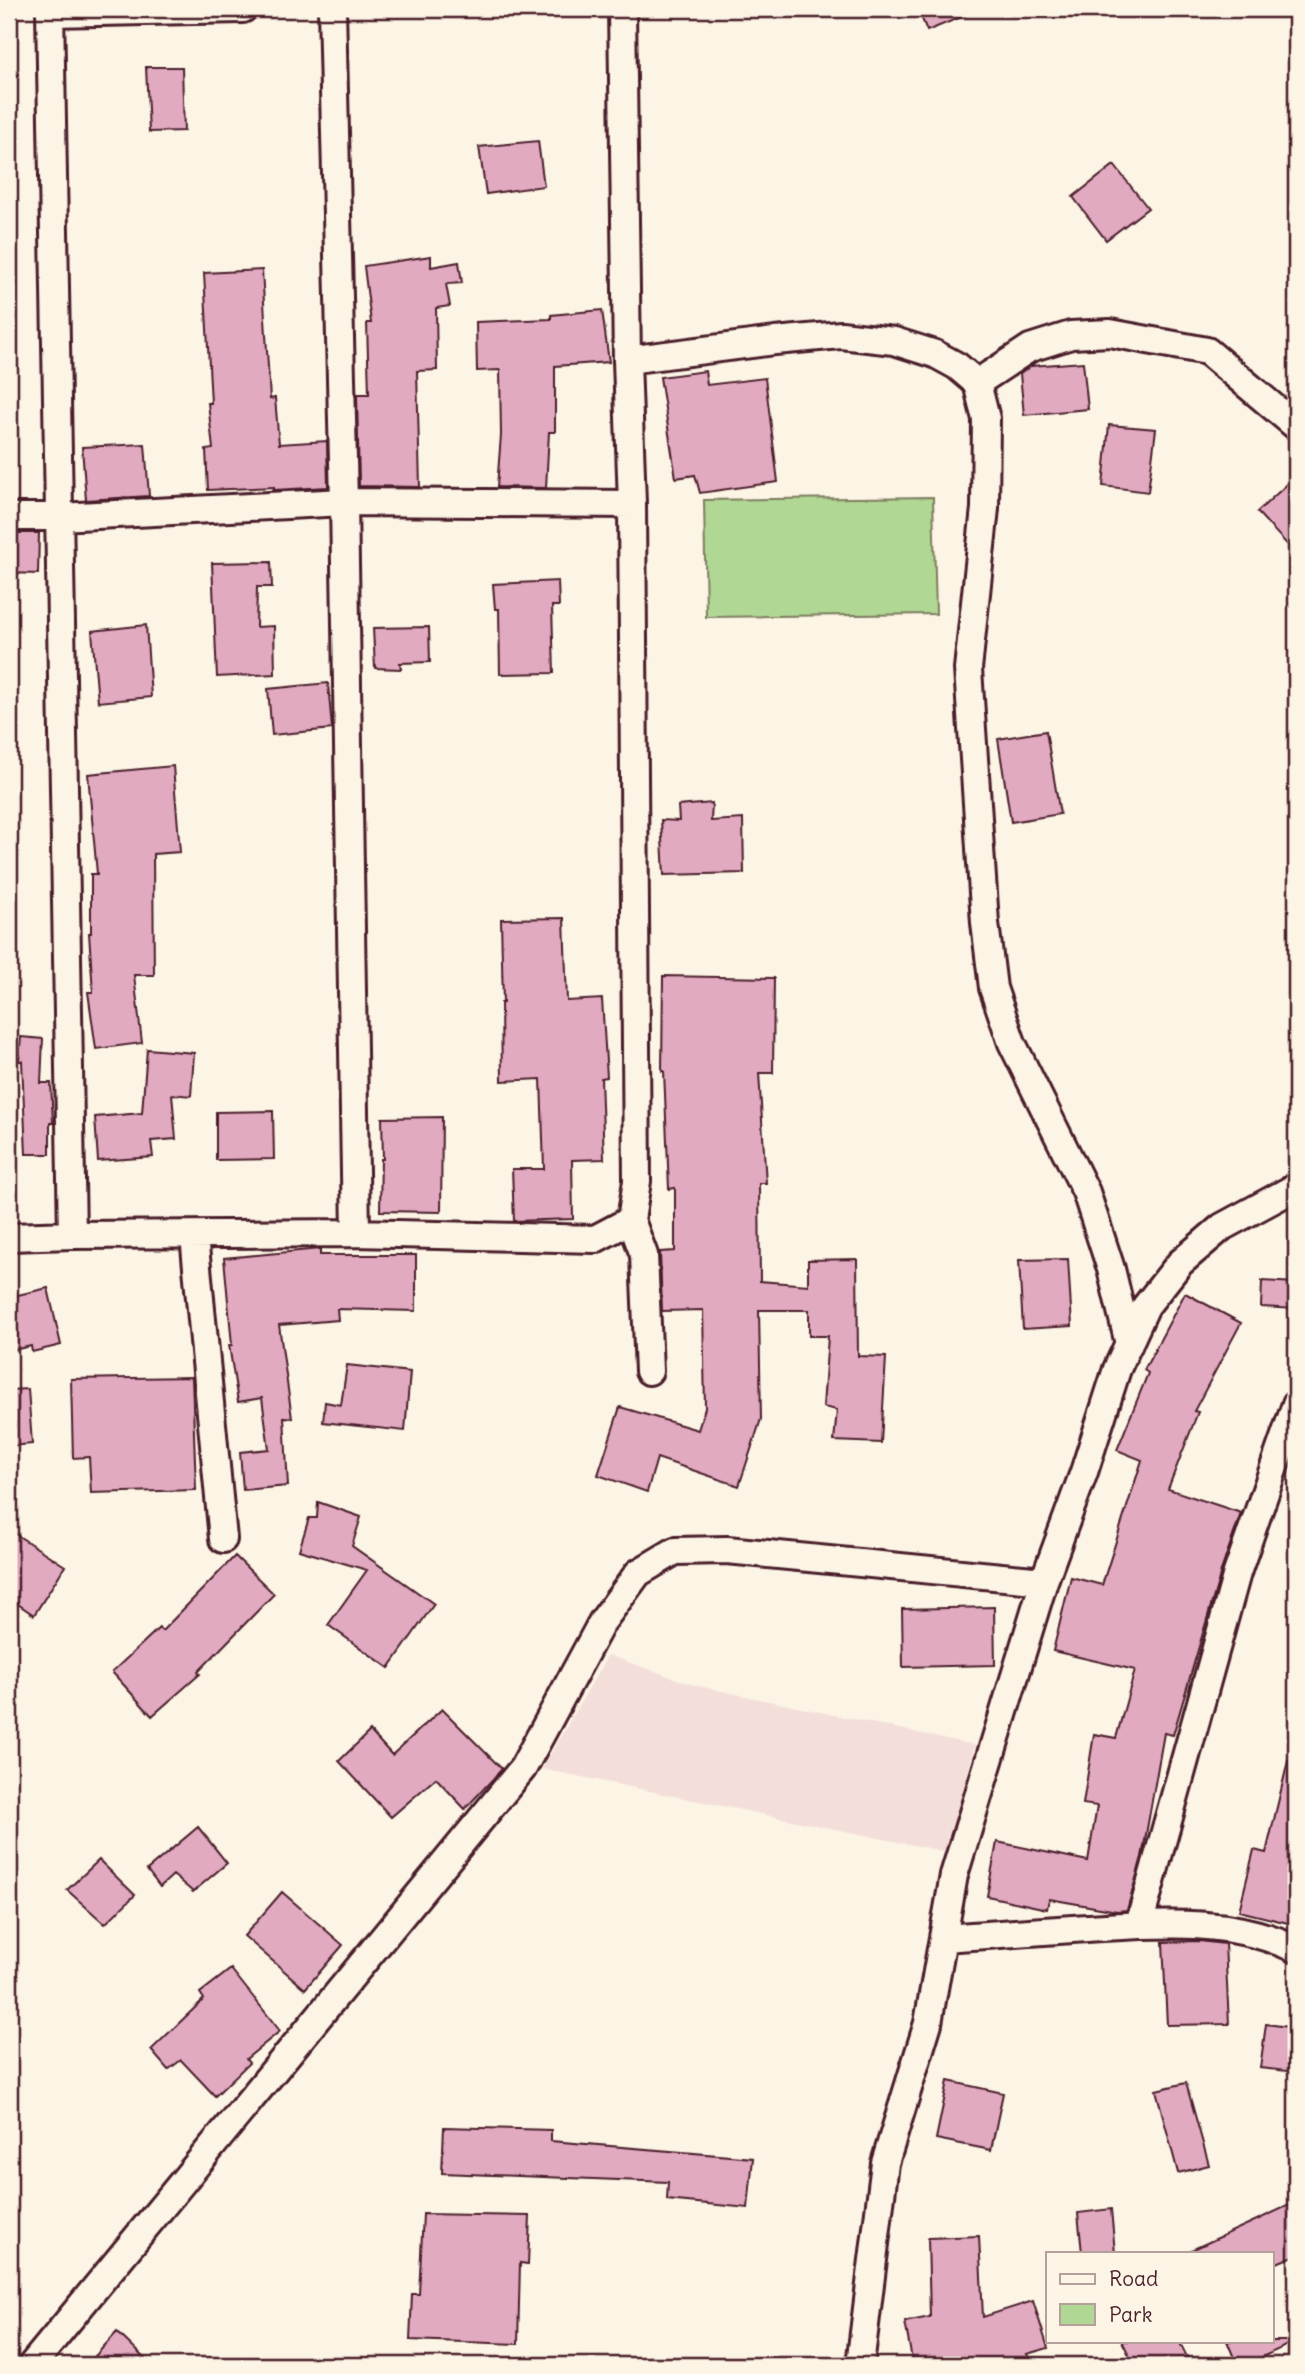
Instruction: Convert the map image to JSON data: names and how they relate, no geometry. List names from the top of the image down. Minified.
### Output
{"legend":["Road","Park"]}
